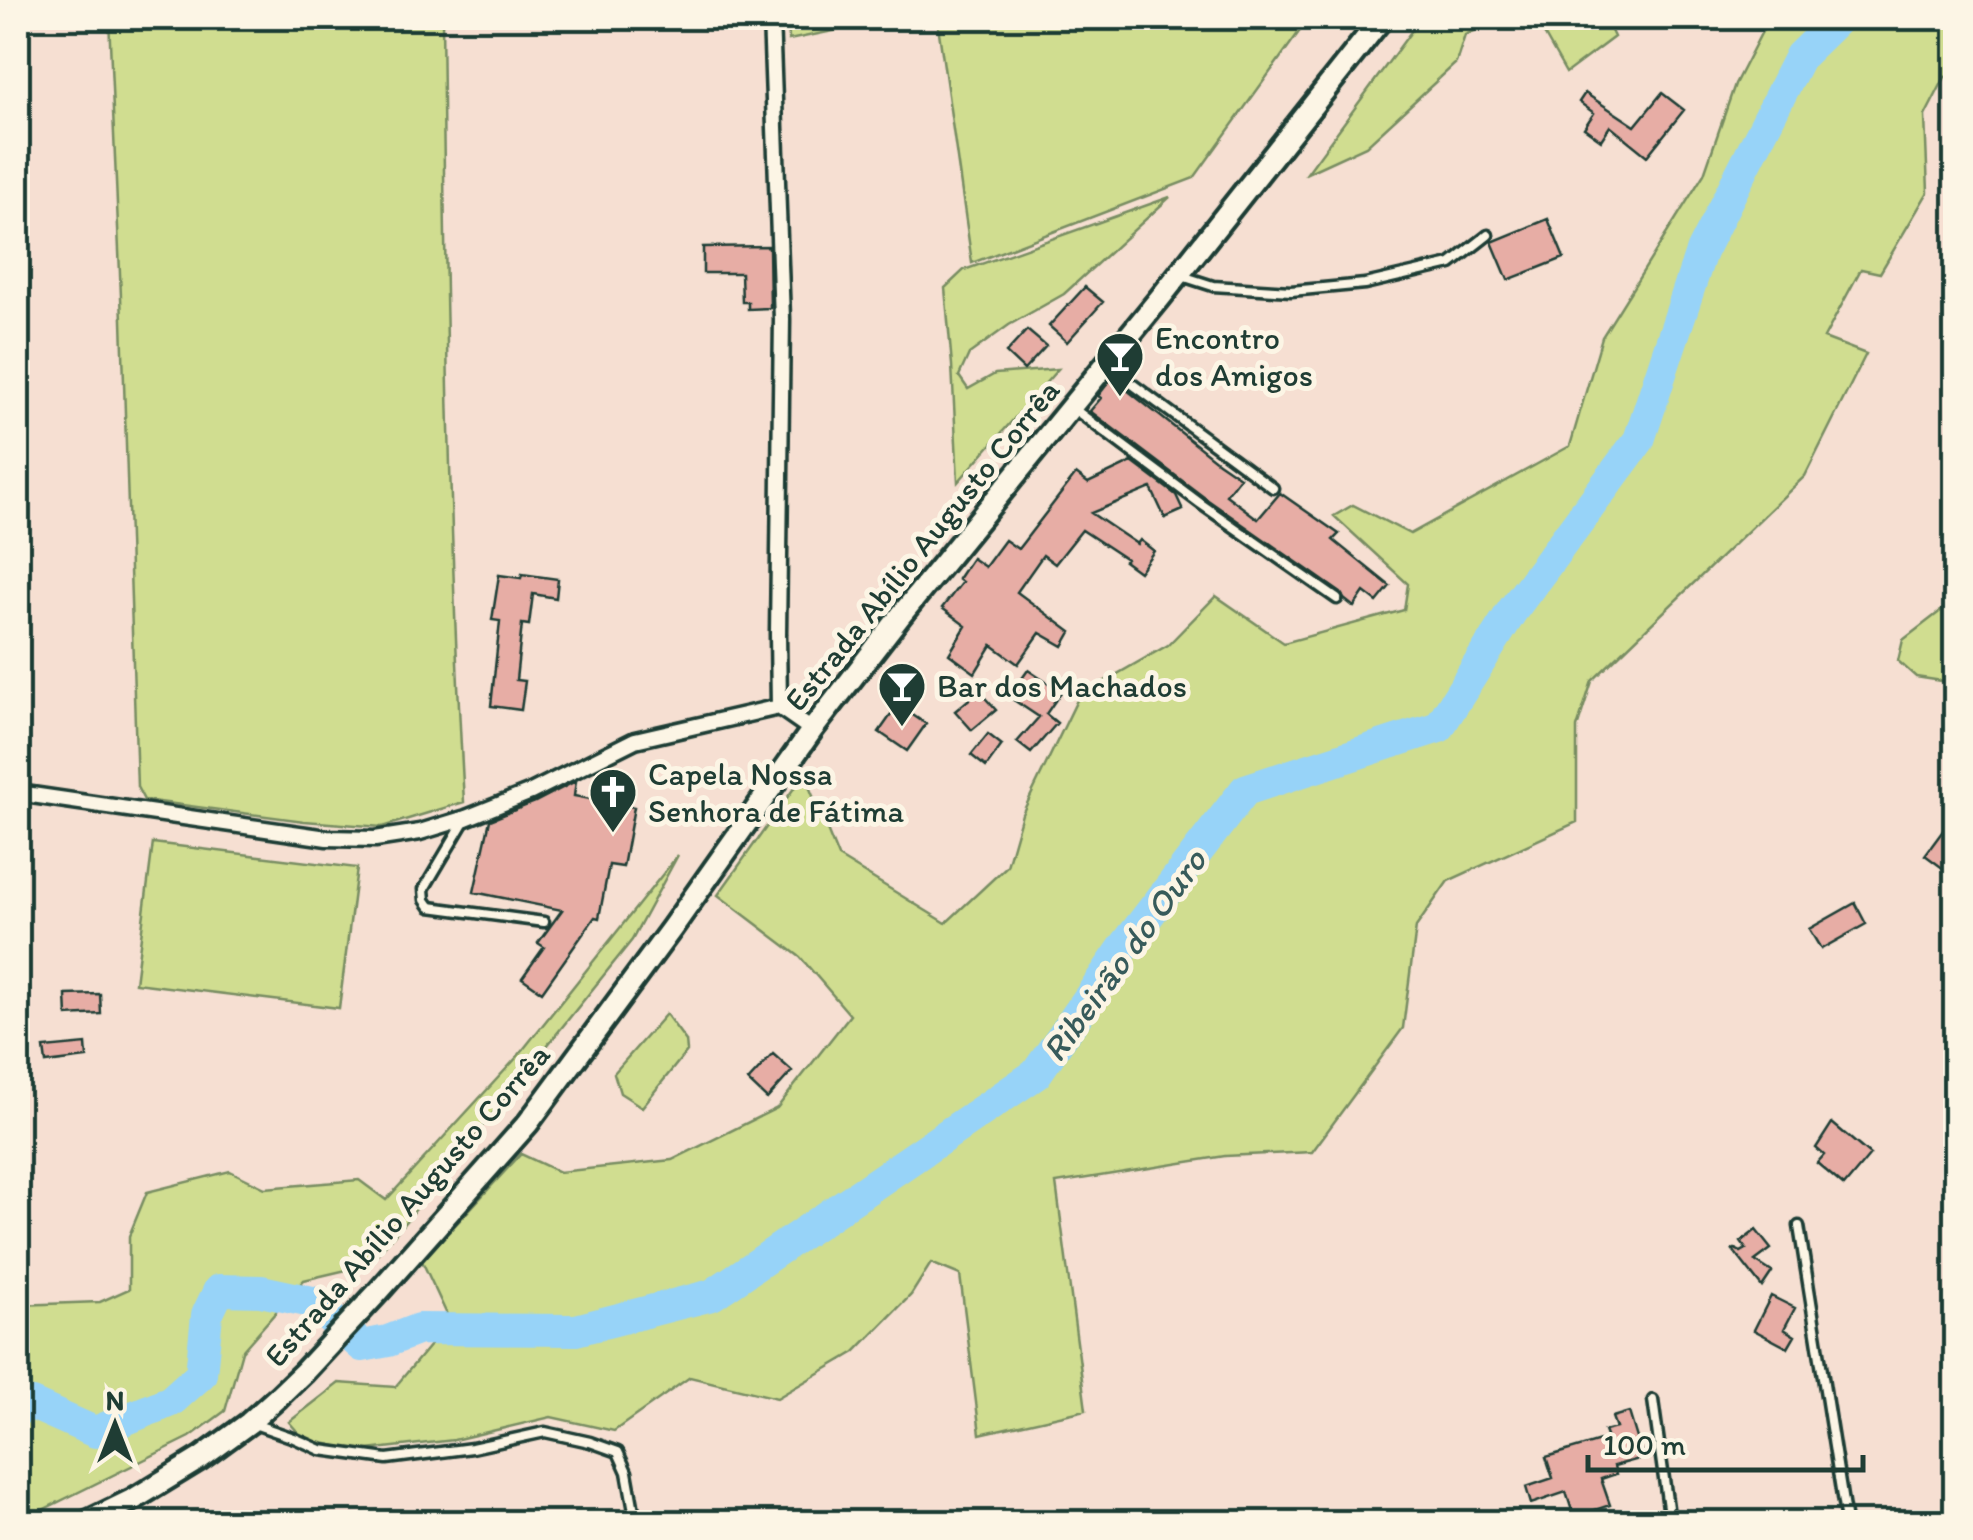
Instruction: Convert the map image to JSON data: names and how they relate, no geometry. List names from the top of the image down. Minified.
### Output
{"streets":{"main road":["Estrada Abílio Augusto Corrêa"]},"water":["Ribeirão do Ouro"],"places":{"bar":["Encontro dos Amigos","Bar dos Machados"],"church":["Capela Nossa Senhora de Fátima"]},"scale_bar":"100 m","north":"top"}
